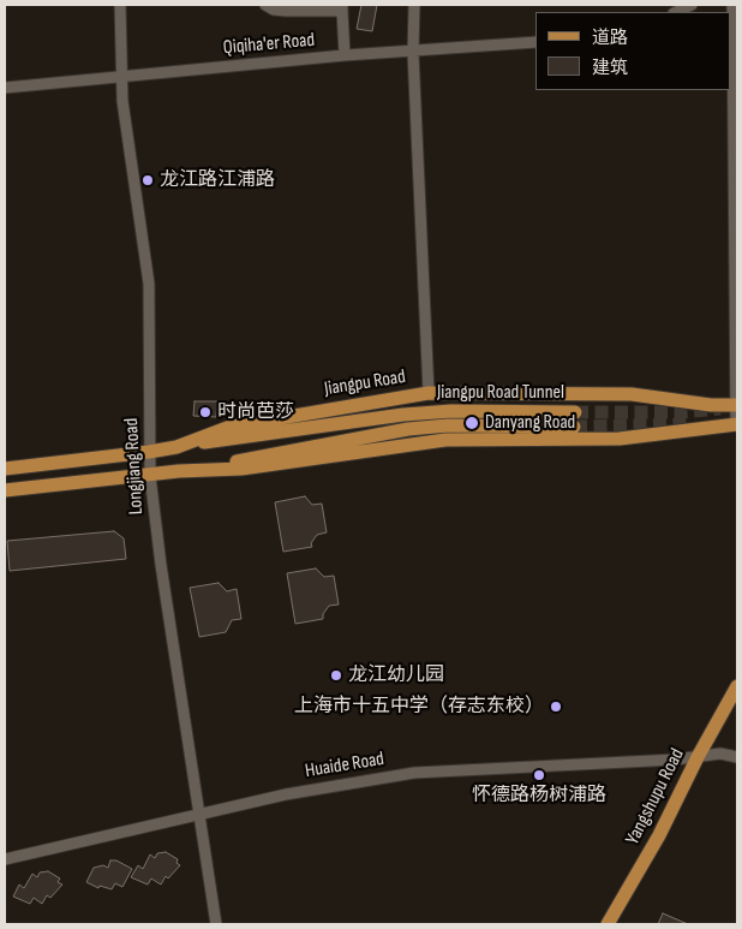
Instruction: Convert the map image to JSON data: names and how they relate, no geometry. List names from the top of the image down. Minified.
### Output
{"streets":{"main road":["Jiangpu Road","Jiangpu Road Tunnel","Yangshupu Road"],"street":["Qiqiha'er Road","Longjiang Road","Huaide Road"]},"crossings":[["Qiqiha'er Road","Longjiang Road"],["Jiangpu Road","Jiangpu Road Tunnel"],["Jiangpu Road","Longjiang Road"],["Longjiang Road","Huaide Road"],["Huaide Road","Yangshupu Road"]],"places":["龙江路江浦路","时尚芭莎","Danyang Road","龙江幼儿园","上海市十五中学（存志东校）","怀德路杨树浦路"],"legend":["道路","建筑"]}
